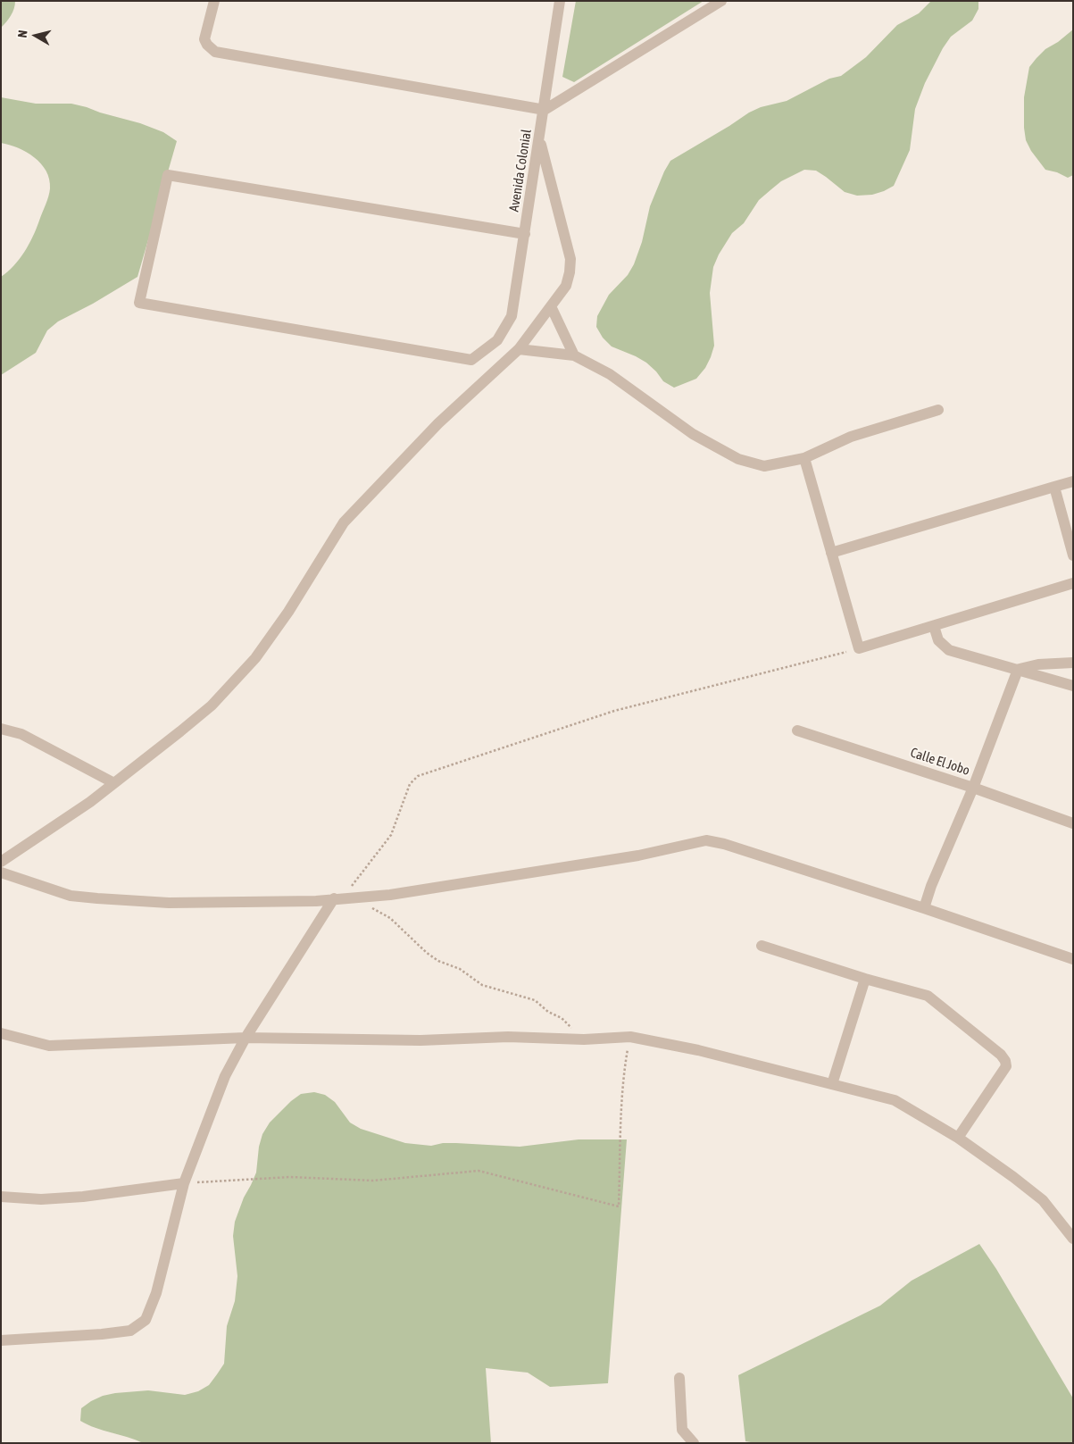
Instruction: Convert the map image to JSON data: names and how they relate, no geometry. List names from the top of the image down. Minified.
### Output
{"streets":{"street":["Avenida Colonial","Calle El Jobo"]},"north":"left"}
